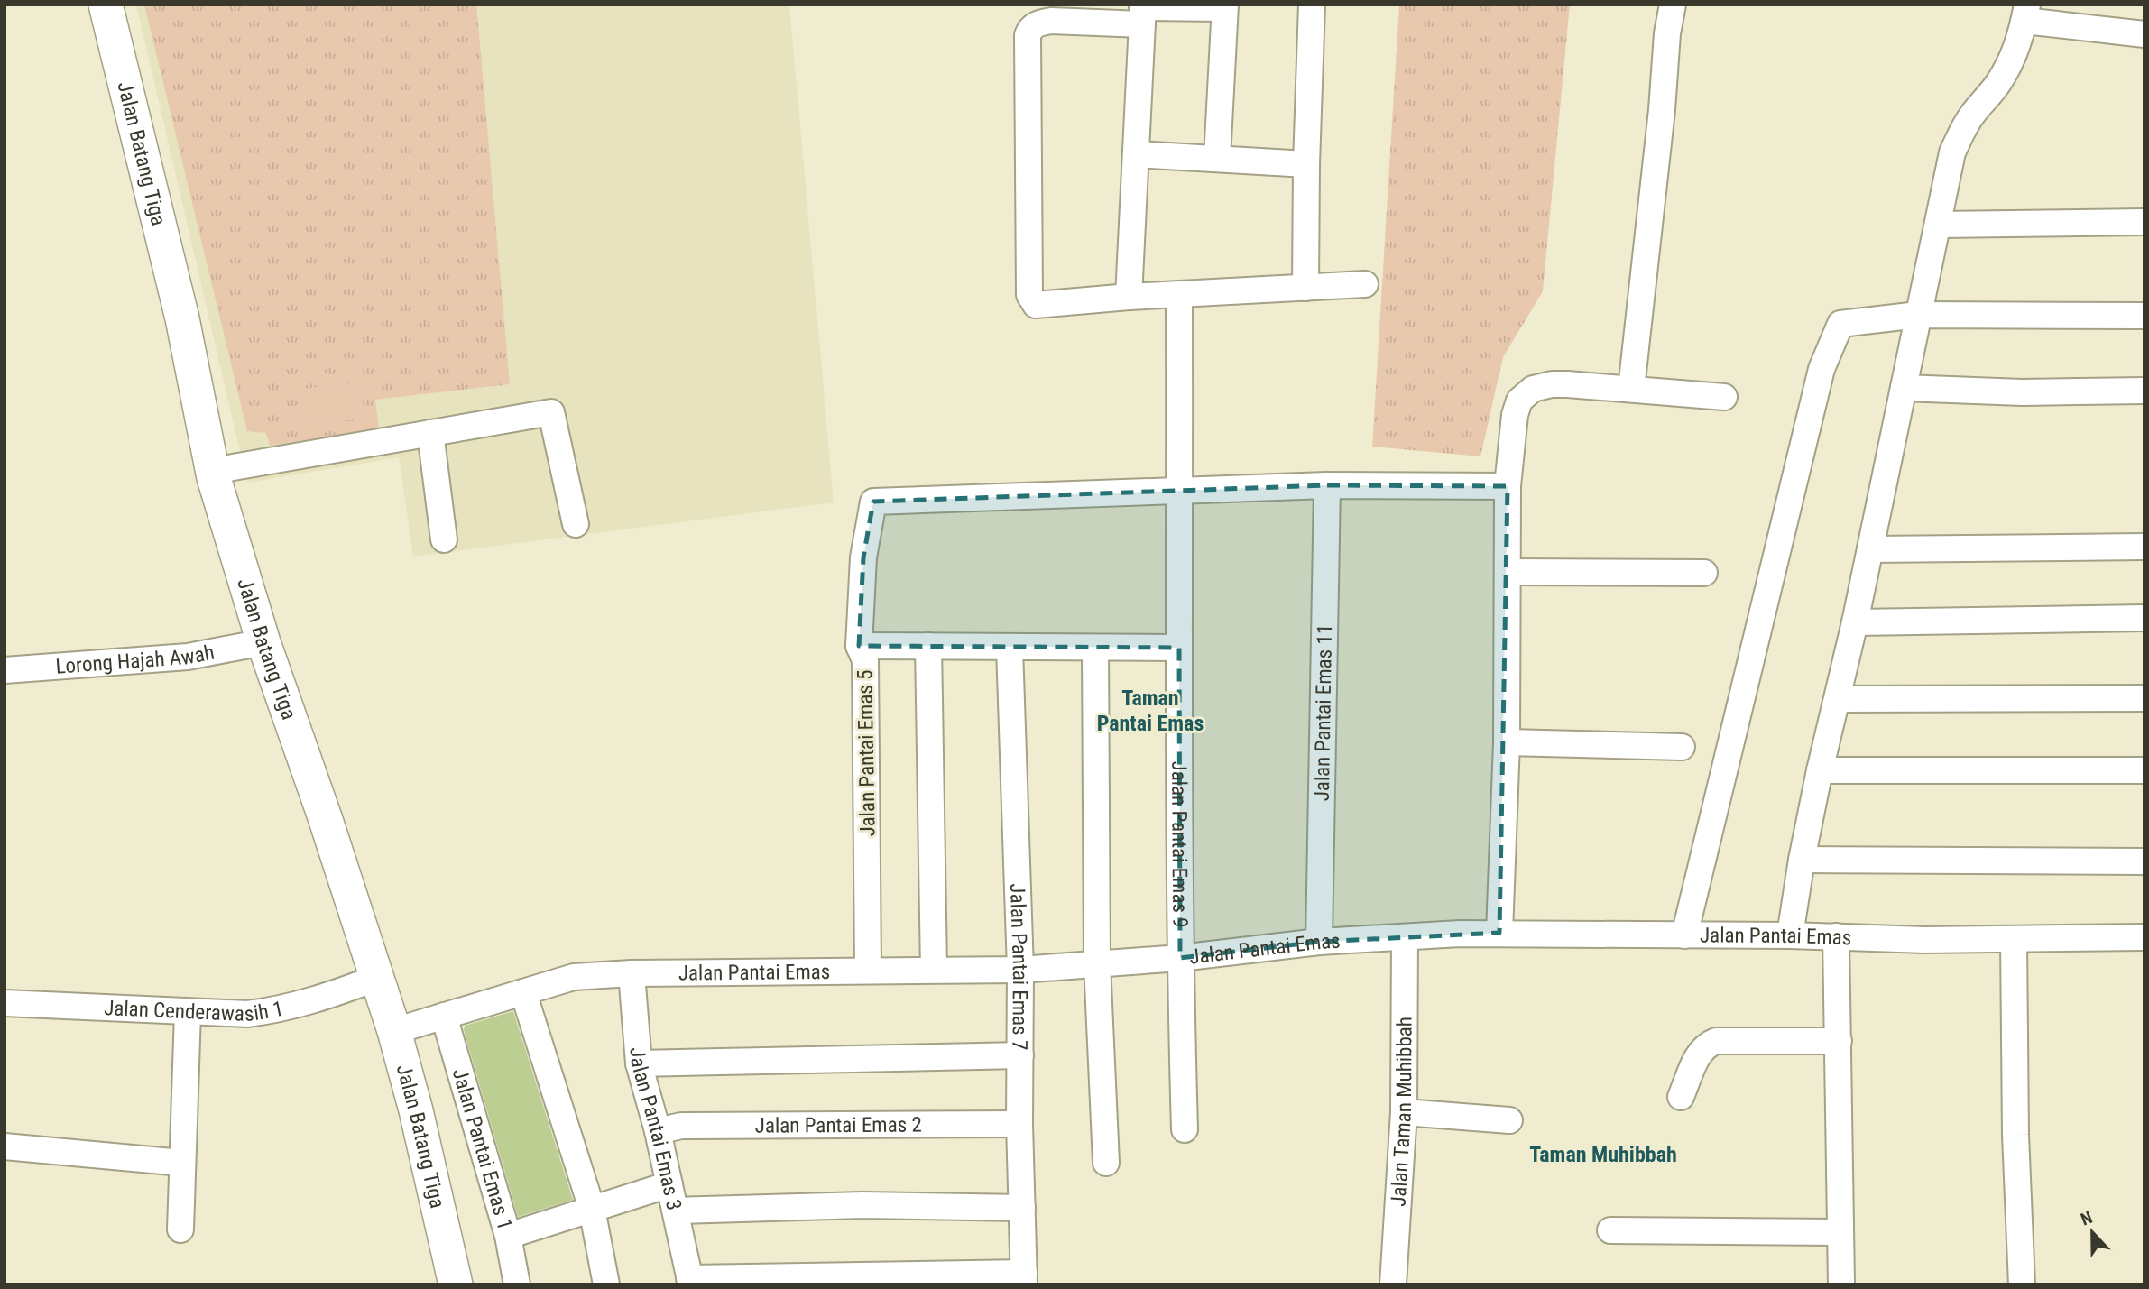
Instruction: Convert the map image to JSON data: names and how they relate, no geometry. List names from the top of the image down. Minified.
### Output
{"streets":{"main road":["Jalan Batang Tiga"],"street":["Lorong Hajah Awah","Jalan Pantai Emas 11","Jalan Pantai Emas 5","Jalan Pantai Emas 9","Jalan Pantai Emas","Jalan Pantai Emas 7","Jalan Cenderawasih 1","Jalan Taman Muhibbah","Jalan Pantai Emas 2","Jalan Pantai Emas 3","Jalan Pantai Emas 1"]},"crossings":[["Jalan Batang Tiga","Lorong Hajah Awah"],["Jalan Batang Tiga","Jalan Pantai Emas"],["Jalan Batang Tiga","Jalan Cenderawasih 1"],["Jalan Pantai Emas 11","Jalan Pantai Emas"],["Jalan Pantai Emas 5","Jalan Pantai Emas 9"],["Jalan Pantai Emas 5","Jalan Pantai Emas"],["Jalan Pantai Emas 9","Jalan Pantai Emas"],["Jalan Pantai Emas","Jalan Pantai Emas 7"],["Jalan Pantai Emas","Jalan Taman Muhibbah"],["Jalan Pantai Emas","Jalan Pantai Emas 3"],["Jalan Pantai Emas","Jalan Pantai Emas 1"],["Jalan Pantai Emas 7","Jalan Pantai Emas 2"],["Jalan Pantai Emas 2","Jalan Pantai Emas 3"]],"districts":["Taman Pantai Emas","Taman Muhibbah"],"north":"top"}
